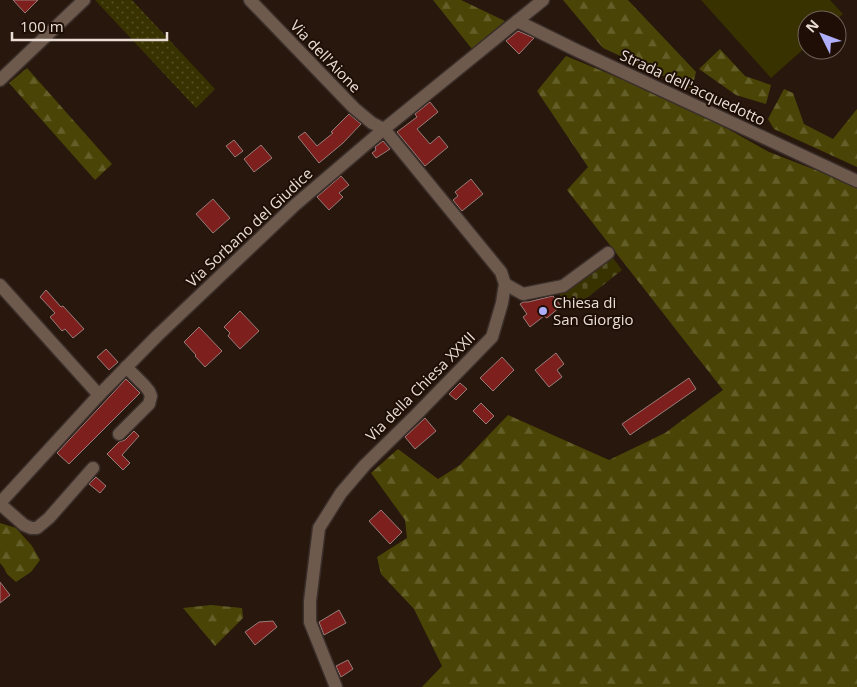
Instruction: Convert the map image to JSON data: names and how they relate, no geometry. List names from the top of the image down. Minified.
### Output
{"streets":{"street":["Via dell'Aione","Strada dell'acquedotto","Via Sorbano del Giudice","Via della Chiesa XXXII"]},"crossings":[["Via dell'Aione","Via Sorbano del Giudice"],["Strada dell'acquedotto","Via Sorbano del Giudice"]],"places":["Chiesa di San Giorgio"],"scale_bar":"100 m","north":"top left"}
